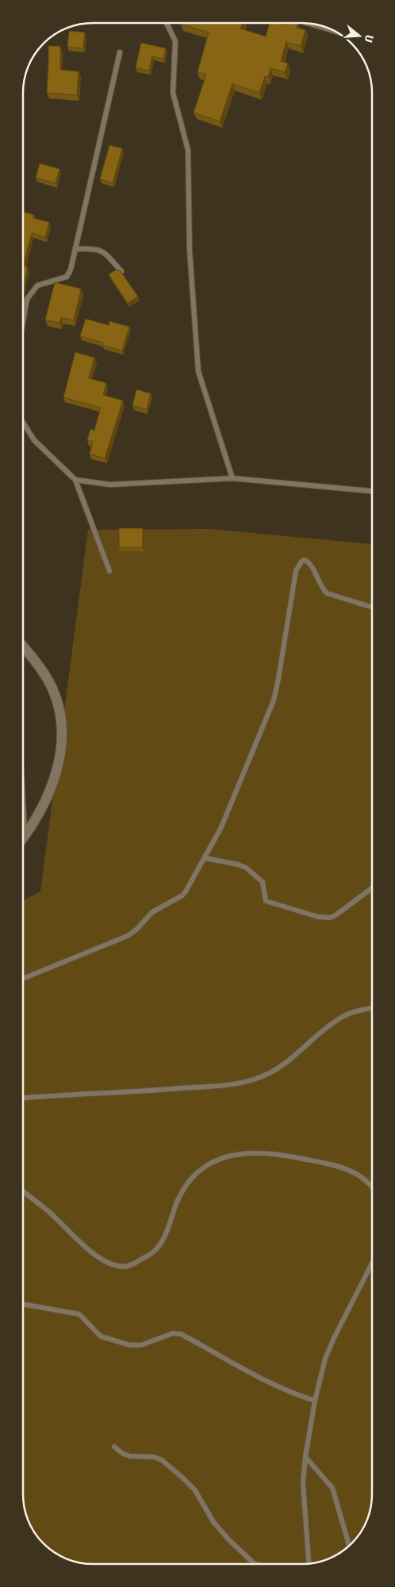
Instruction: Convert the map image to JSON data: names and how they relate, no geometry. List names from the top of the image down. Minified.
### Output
{"north":"right"}
